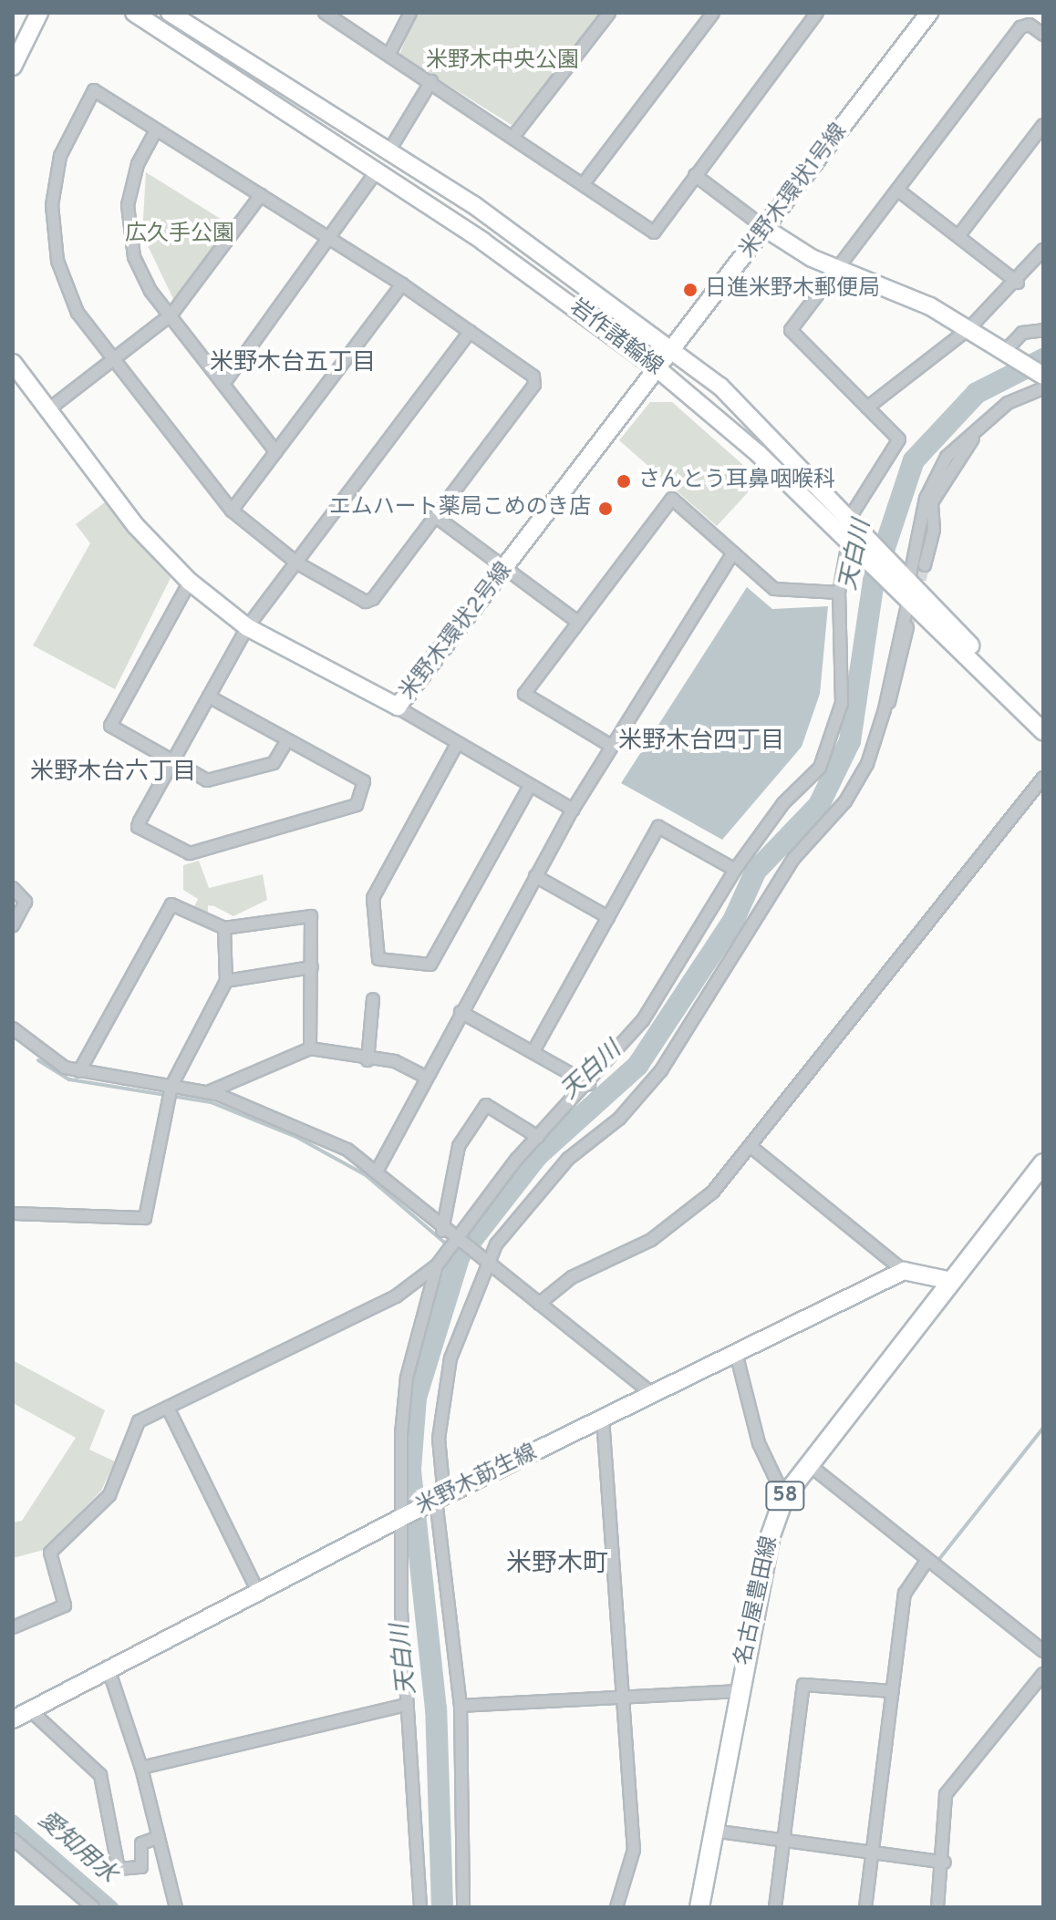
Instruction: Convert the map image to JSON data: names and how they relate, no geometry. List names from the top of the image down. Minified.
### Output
{"streets":{"main road":["米野木環状1号線","岩作諸輪線","米野木環状2号線","米野木莇生線","58","名古屋豊田線"]},"crossings":[["米野木環状1号線","岩作諸輪線"],["米野木環状1号線","米野木環状2号線"],["岩作諸輪線","米野木環状2号線"]],"districts":["米野木台五丁目","米野木台四丁目","米野木台六丁目","米野木町"],"water":["天白川","愛知用水"],"parks":["米野木中央公園","広久手公園"],"places":["日進米野木郵便局","さんとう耳鼻咽喉科","エムハート薬局こめのき店"]}
